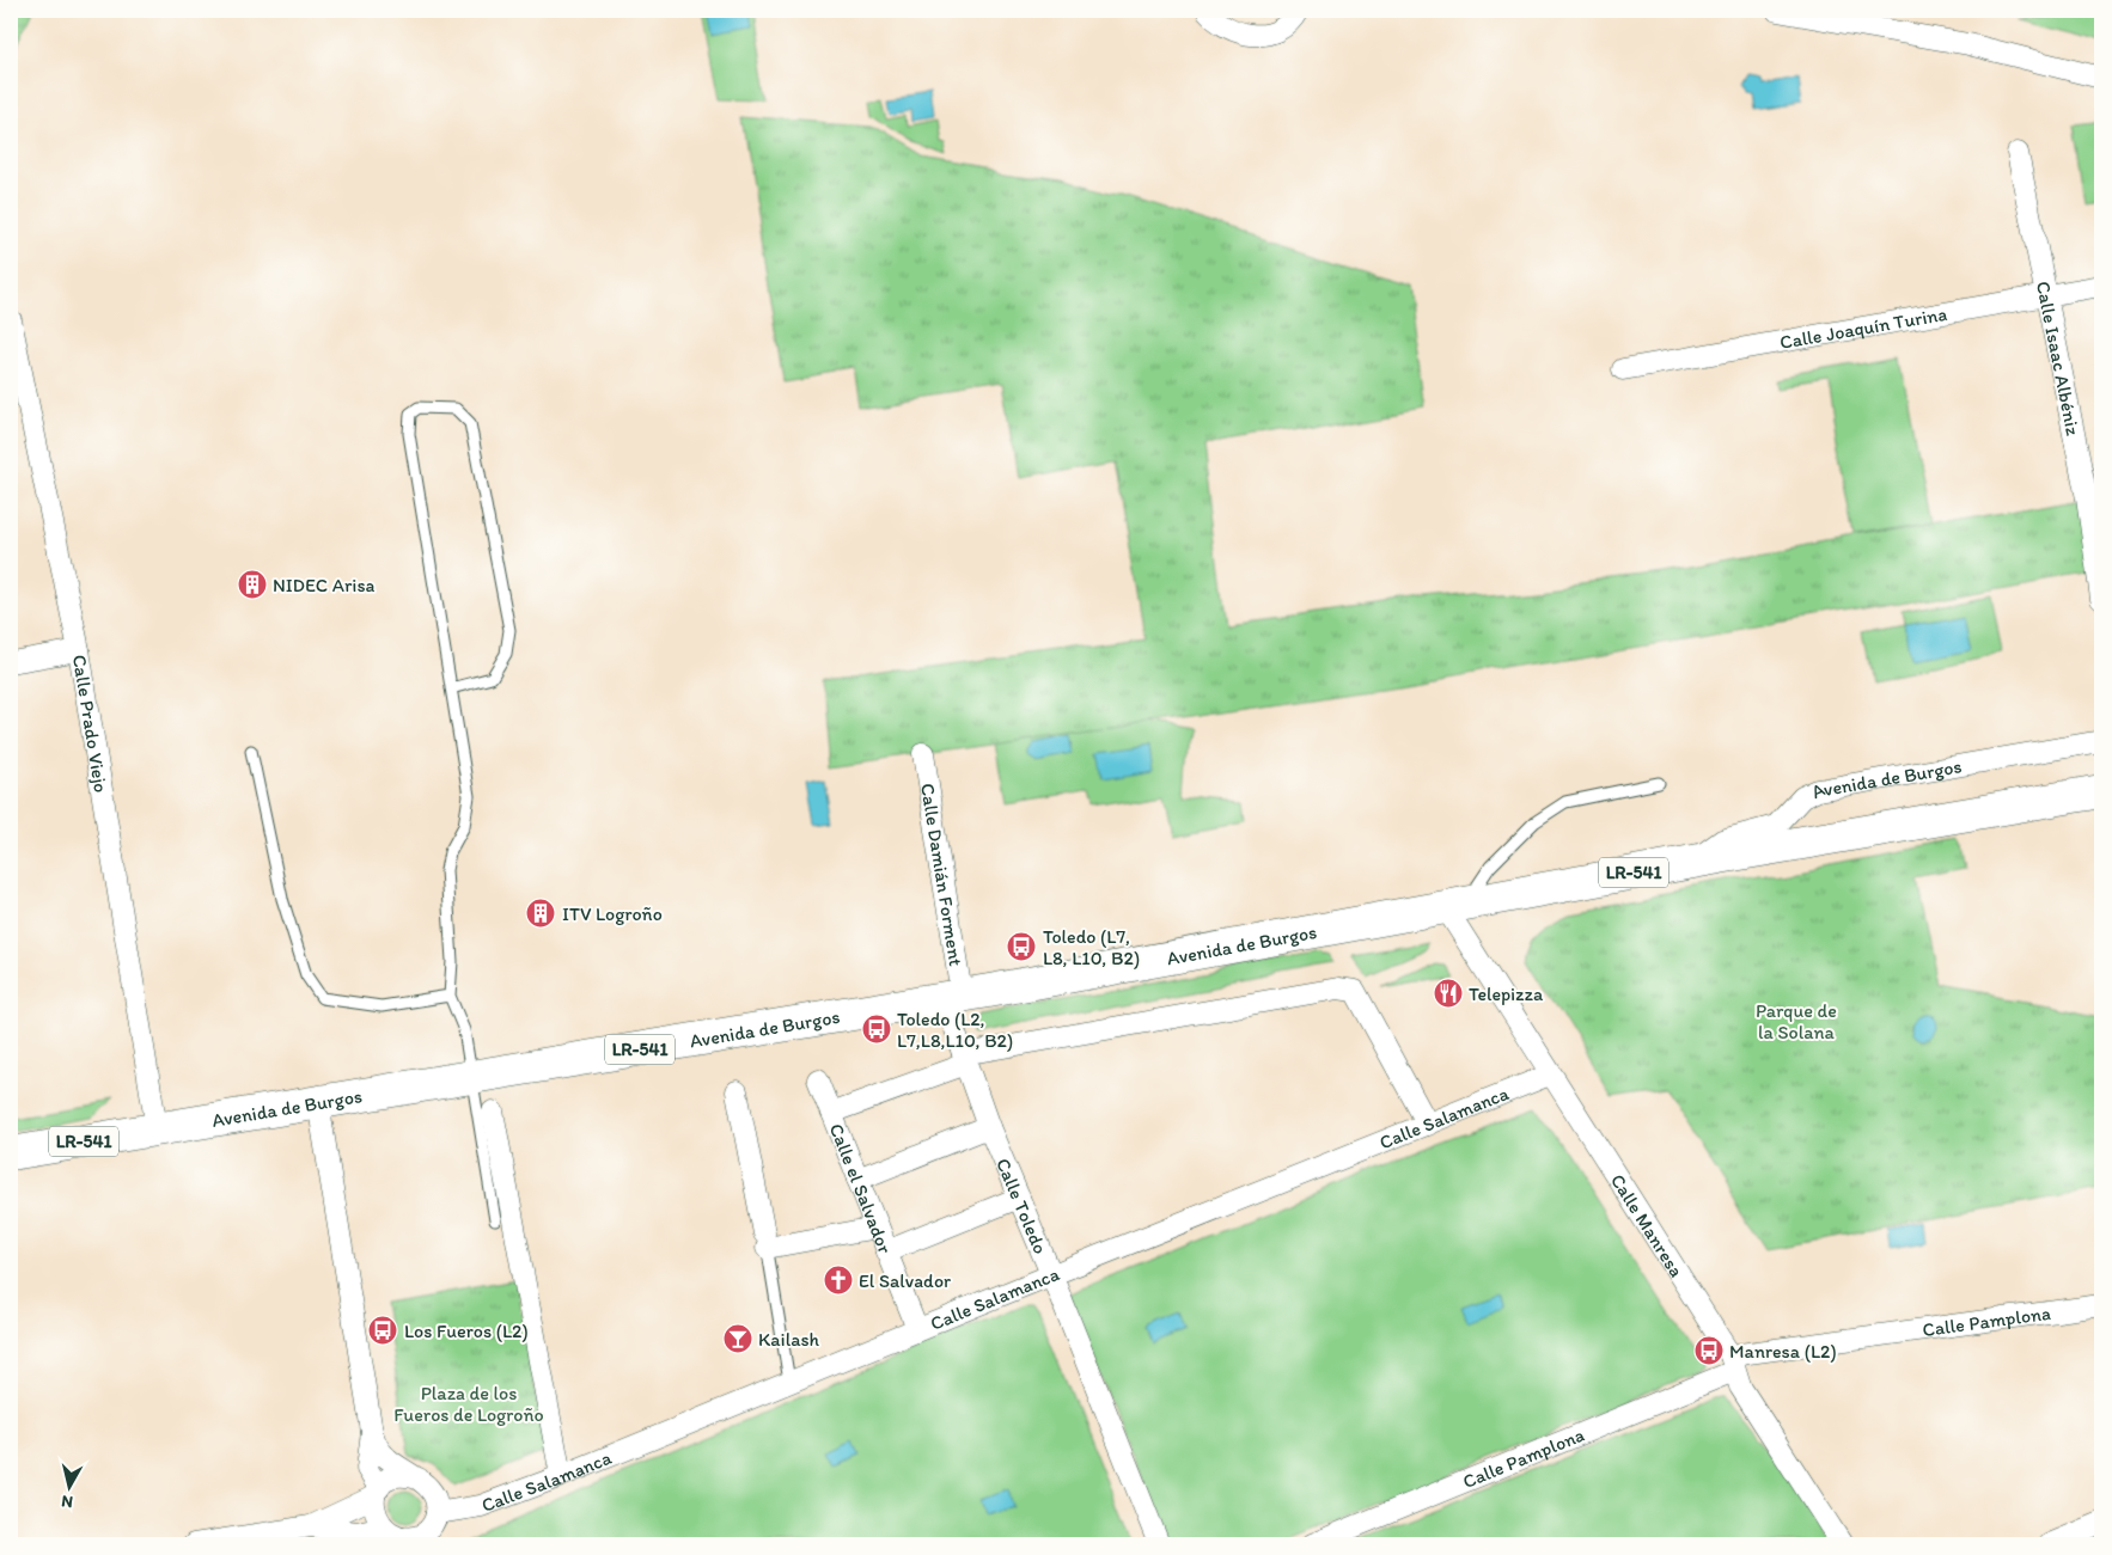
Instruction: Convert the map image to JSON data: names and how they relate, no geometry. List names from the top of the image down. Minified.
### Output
{"streets":{"main road":["Avenida de Burgos","LR-541"],"street":["Calle Joaquín Turina","Calle Isaac Albéniz","Calle Prado Viejo","Calle Damián Forment","Calle Salamanca","Calle el Salvador","Calle Toledo","Calle Manresa","Calle Pamplona"]},"crossings":[["Calle Joaquín Turina","Calle Isaac Albéniz"],["Calle Prado Viejo","Avenida de Burgos"],["Avenida de Burgos","Calle Damián Forment"],["Avenida de Burgos","Calle Toledo"],["Avenida de Burgos","Calle Manresa"],["Calle Damián Forment","Calle Toledo"],["Calle Salamanca","Calle el Salvador"],["Calle Salamanca","Calle Toledo"],["Calle Salamanca","Calle Manresa"],["Calle Manresa","Calle Pamplona"]],"parks":["Parque de la Solana","Plaza de los Fueros de Logroño"],"places":{"building":["NIDEC Arisa","ITV Logroño"],"bus stop":["Toledo (L7, L8, L10, B2)","Toledo (L2, L7,L8,L10, B2)","Los Fueros (L2)","Manresa (L2)"],"restaurant":["Telepizza"],"church":["El Salvador"],"bar":["Kailash"]},"north":"bottom"}
